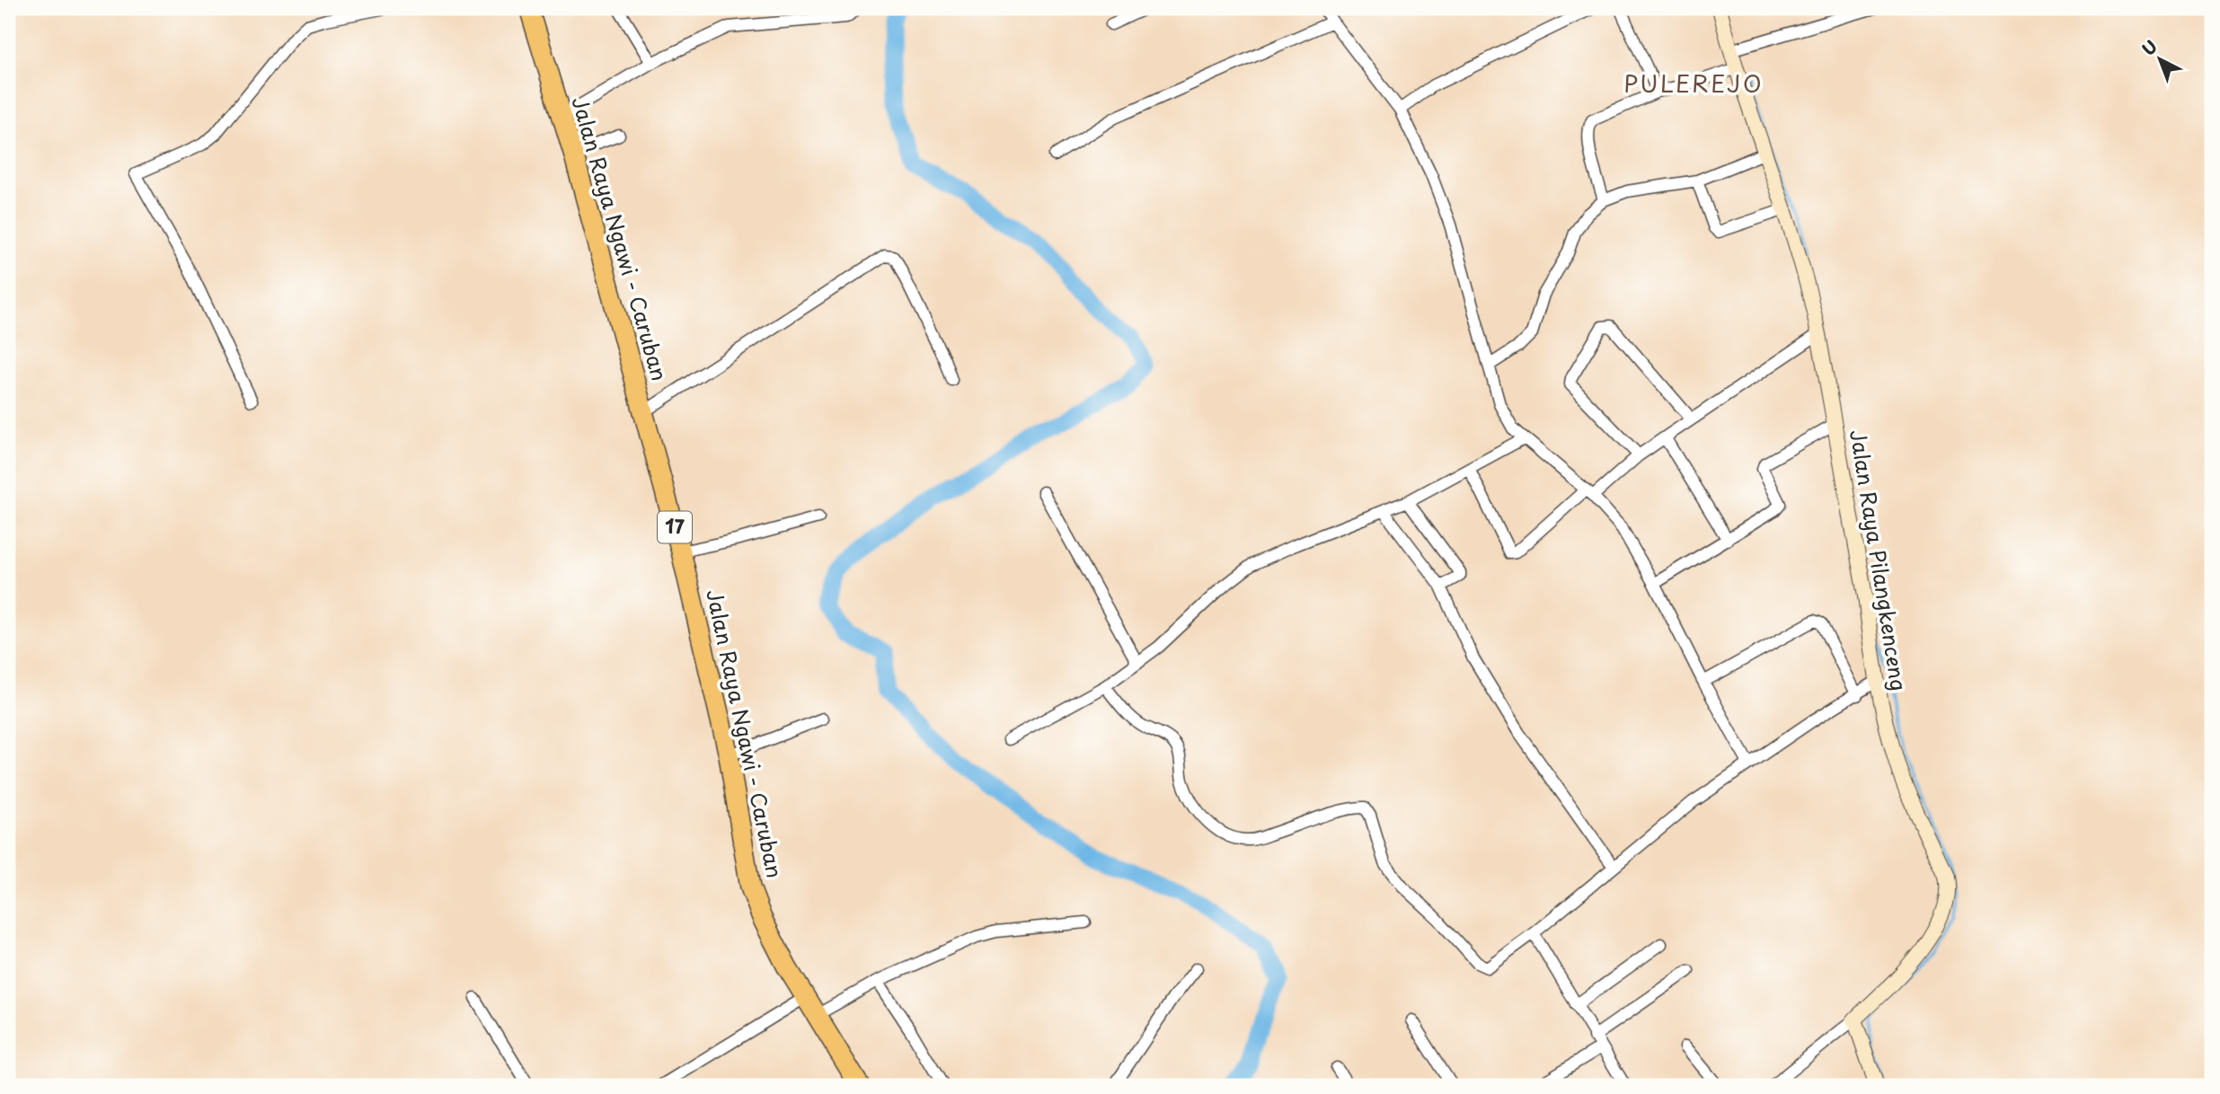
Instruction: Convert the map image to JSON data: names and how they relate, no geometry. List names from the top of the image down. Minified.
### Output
{"streets":{"highway":["Jalan Raya Ngawi - Caruban","17"],"main road":["Jalan Raya Pilangkenceng"]},"districts":["PULEREJO"],"north":"top left"}
